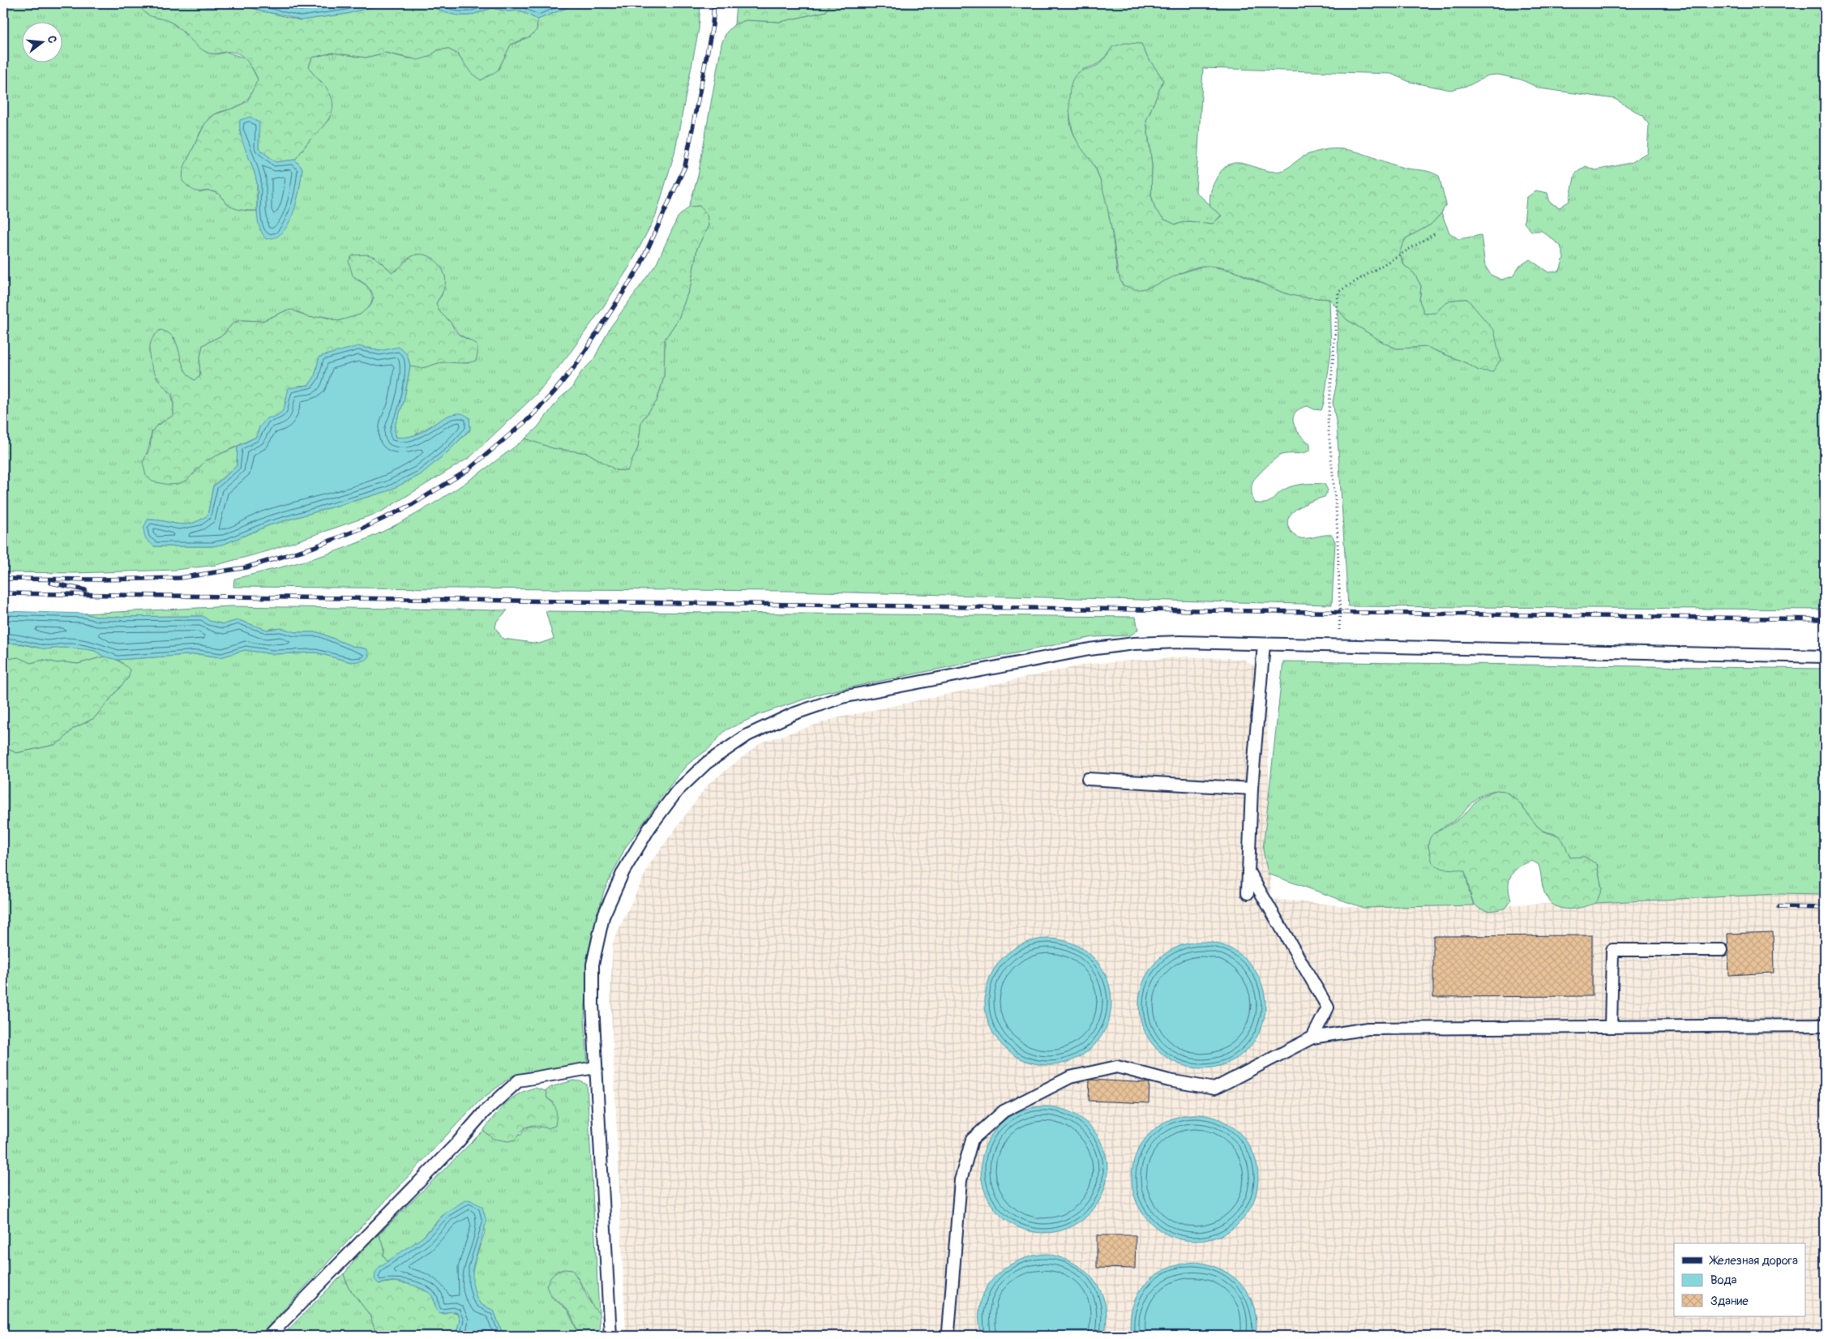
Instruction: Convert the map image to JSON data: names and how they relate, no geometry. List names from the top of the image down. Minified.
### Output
{"legend":["Железная дорога","Вода","Здание"],"north":"right"}
